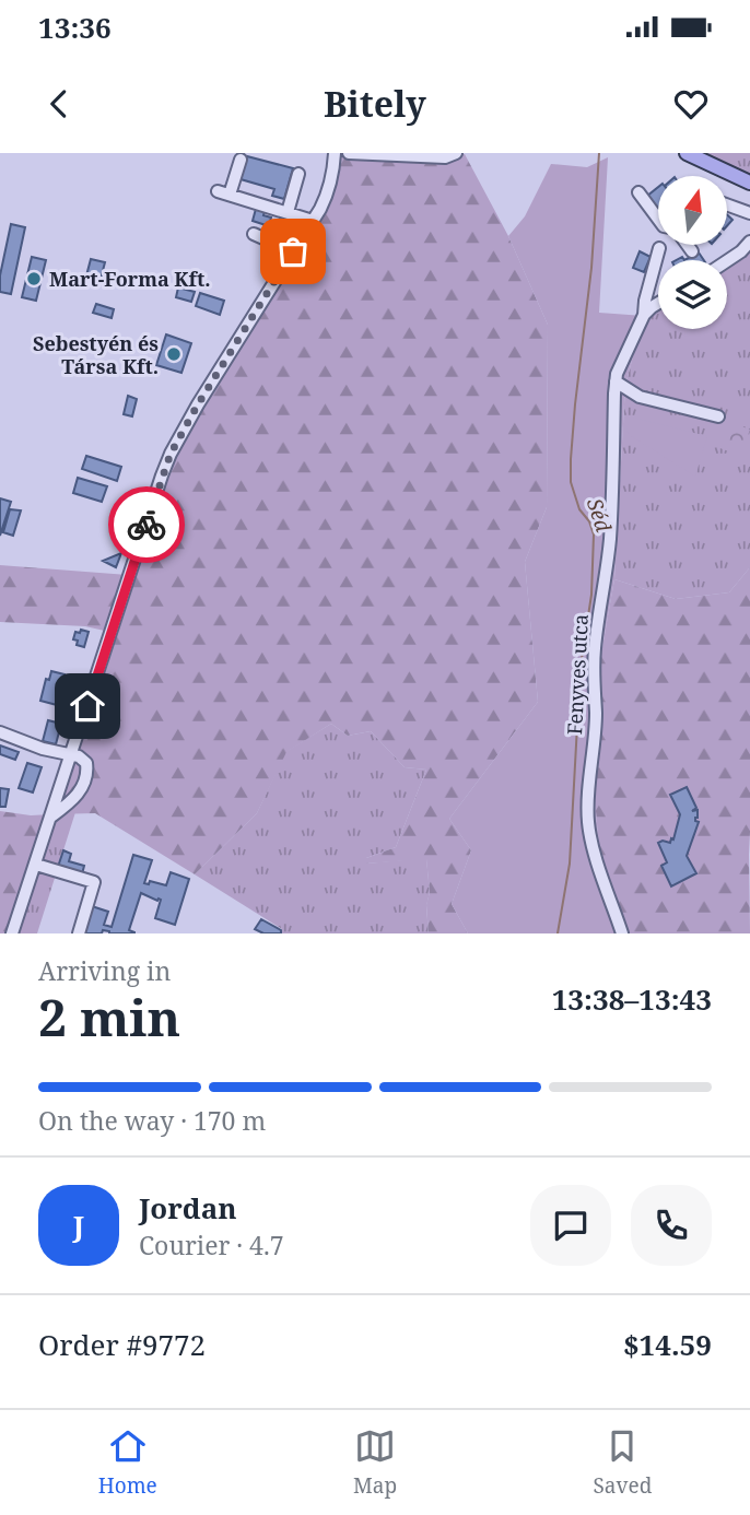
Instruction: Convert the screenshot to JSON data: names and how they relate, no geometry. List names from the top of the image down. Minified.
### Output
{"streets":{"street":["Fenyves utca"]},"water":["Séd"],"places":["Mart-Forma Kft.","Sebestyén és Társa Kft."],"north":"top","page":{"status":"13:36","header":"Bitely","heading":["2 min","Arriving in","13:38–13:43"],"panel":["Jordan","Courier · 4.7","Order #9772","$14.59"],"bar":"On the way · 170 m","round":"J","tabs":["Home","Map","Saved"]}}
